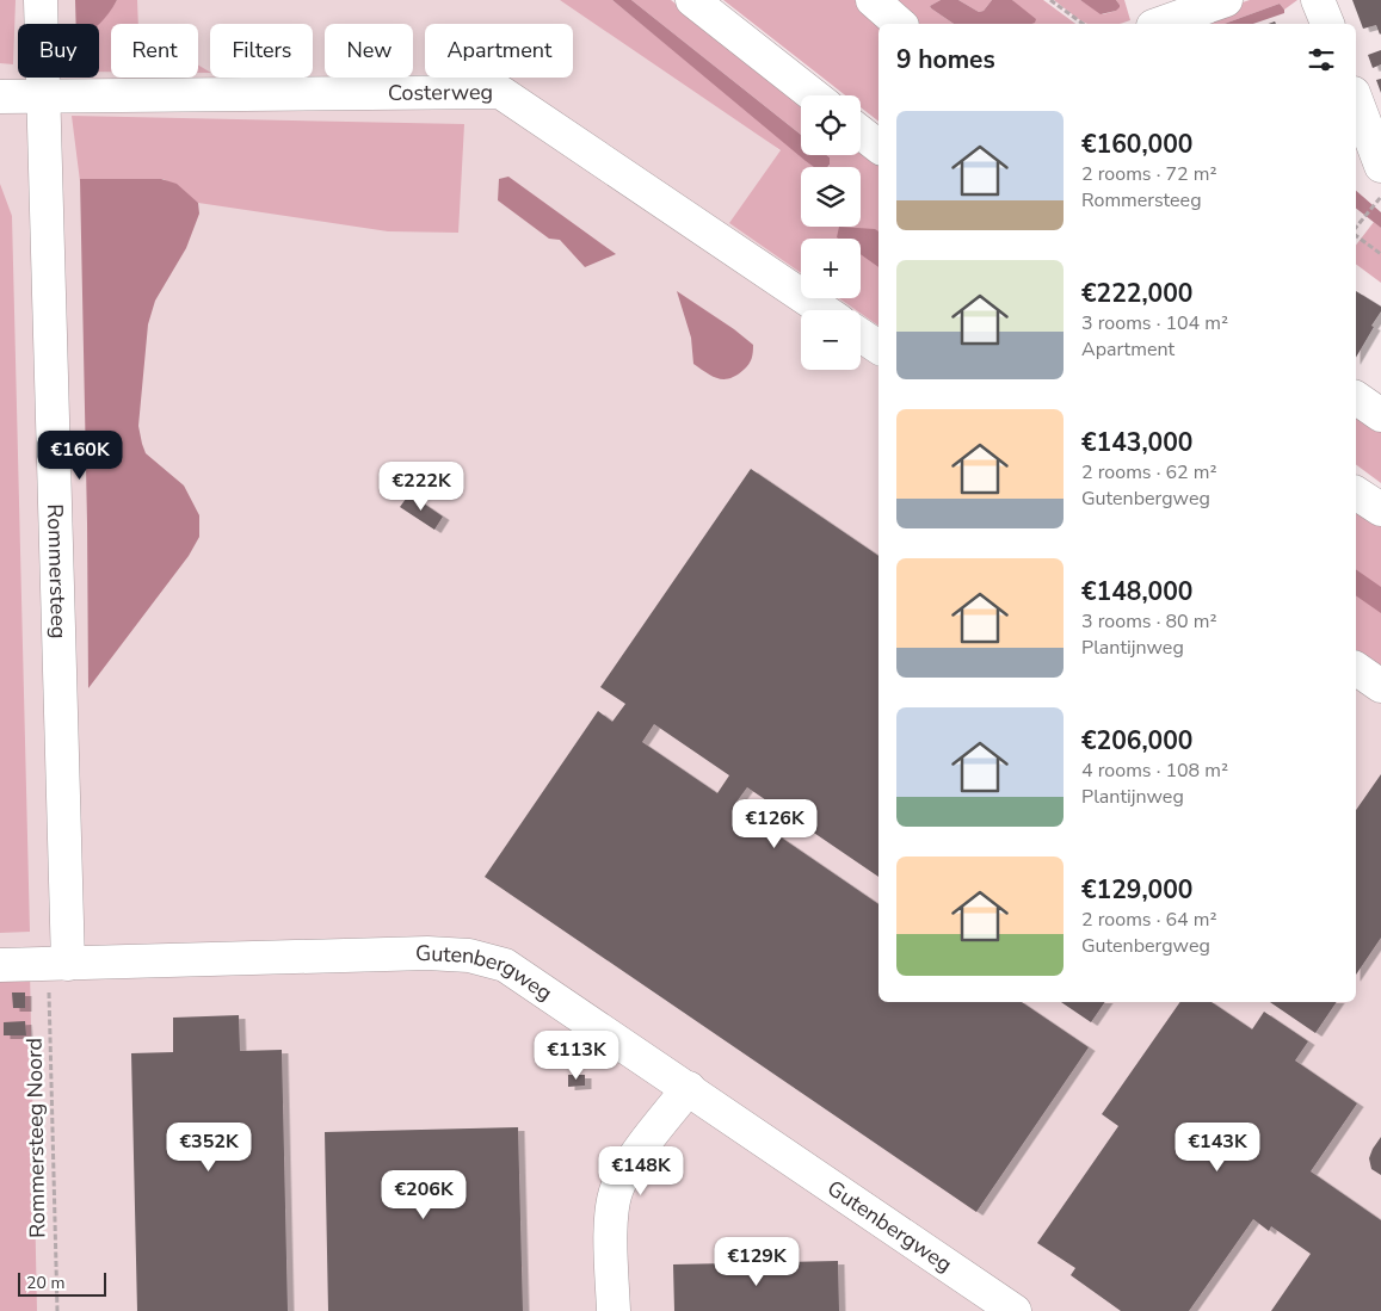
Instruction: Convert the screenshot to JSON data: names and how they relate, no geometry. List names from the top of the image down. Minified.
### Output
{"streets":{"street":["Costerweg","Rommersteeg","Gutenbergweg"],"path":["Rommersteeg Noord"]},"crossings":[["Costerweg","Rommersteeg"],["Rommersteeg","Gutenbergweg"],["Rommersteeg","Rommersteeg Noord"],["Gutenbergweg","Rommersteeg Noord"]],"scale_bar":"20 m","page":{"chip":["Buy","Rent","Filters","New","Apartment"],"heading":"9 homes","map_buttons":["+","−"],"list":[{"name":"€160,000","note":"2 rooms · 72 m² · Rommersteeg"},{"name":"€222,000","note":"3 rooms · 104 m² · Apartment"},{"name":"€143,000","note":"2 rooms · 62 m² · Gutenbergweg"},{"name":"€148,000","note":"3 rooms · 80 m² · Plantijnweg"},{"name":"€206,000","note":"4 rooms · 108 m² · Plantijnweg"},{"name":"€129,000","note":"2 rooms · 64 m² · Gutenbergweg"}],"price":["€160K","€222K","€126K","€113K","€352K","€143K","€148K","€206K","€129K"],"scale":"20 m"}}
